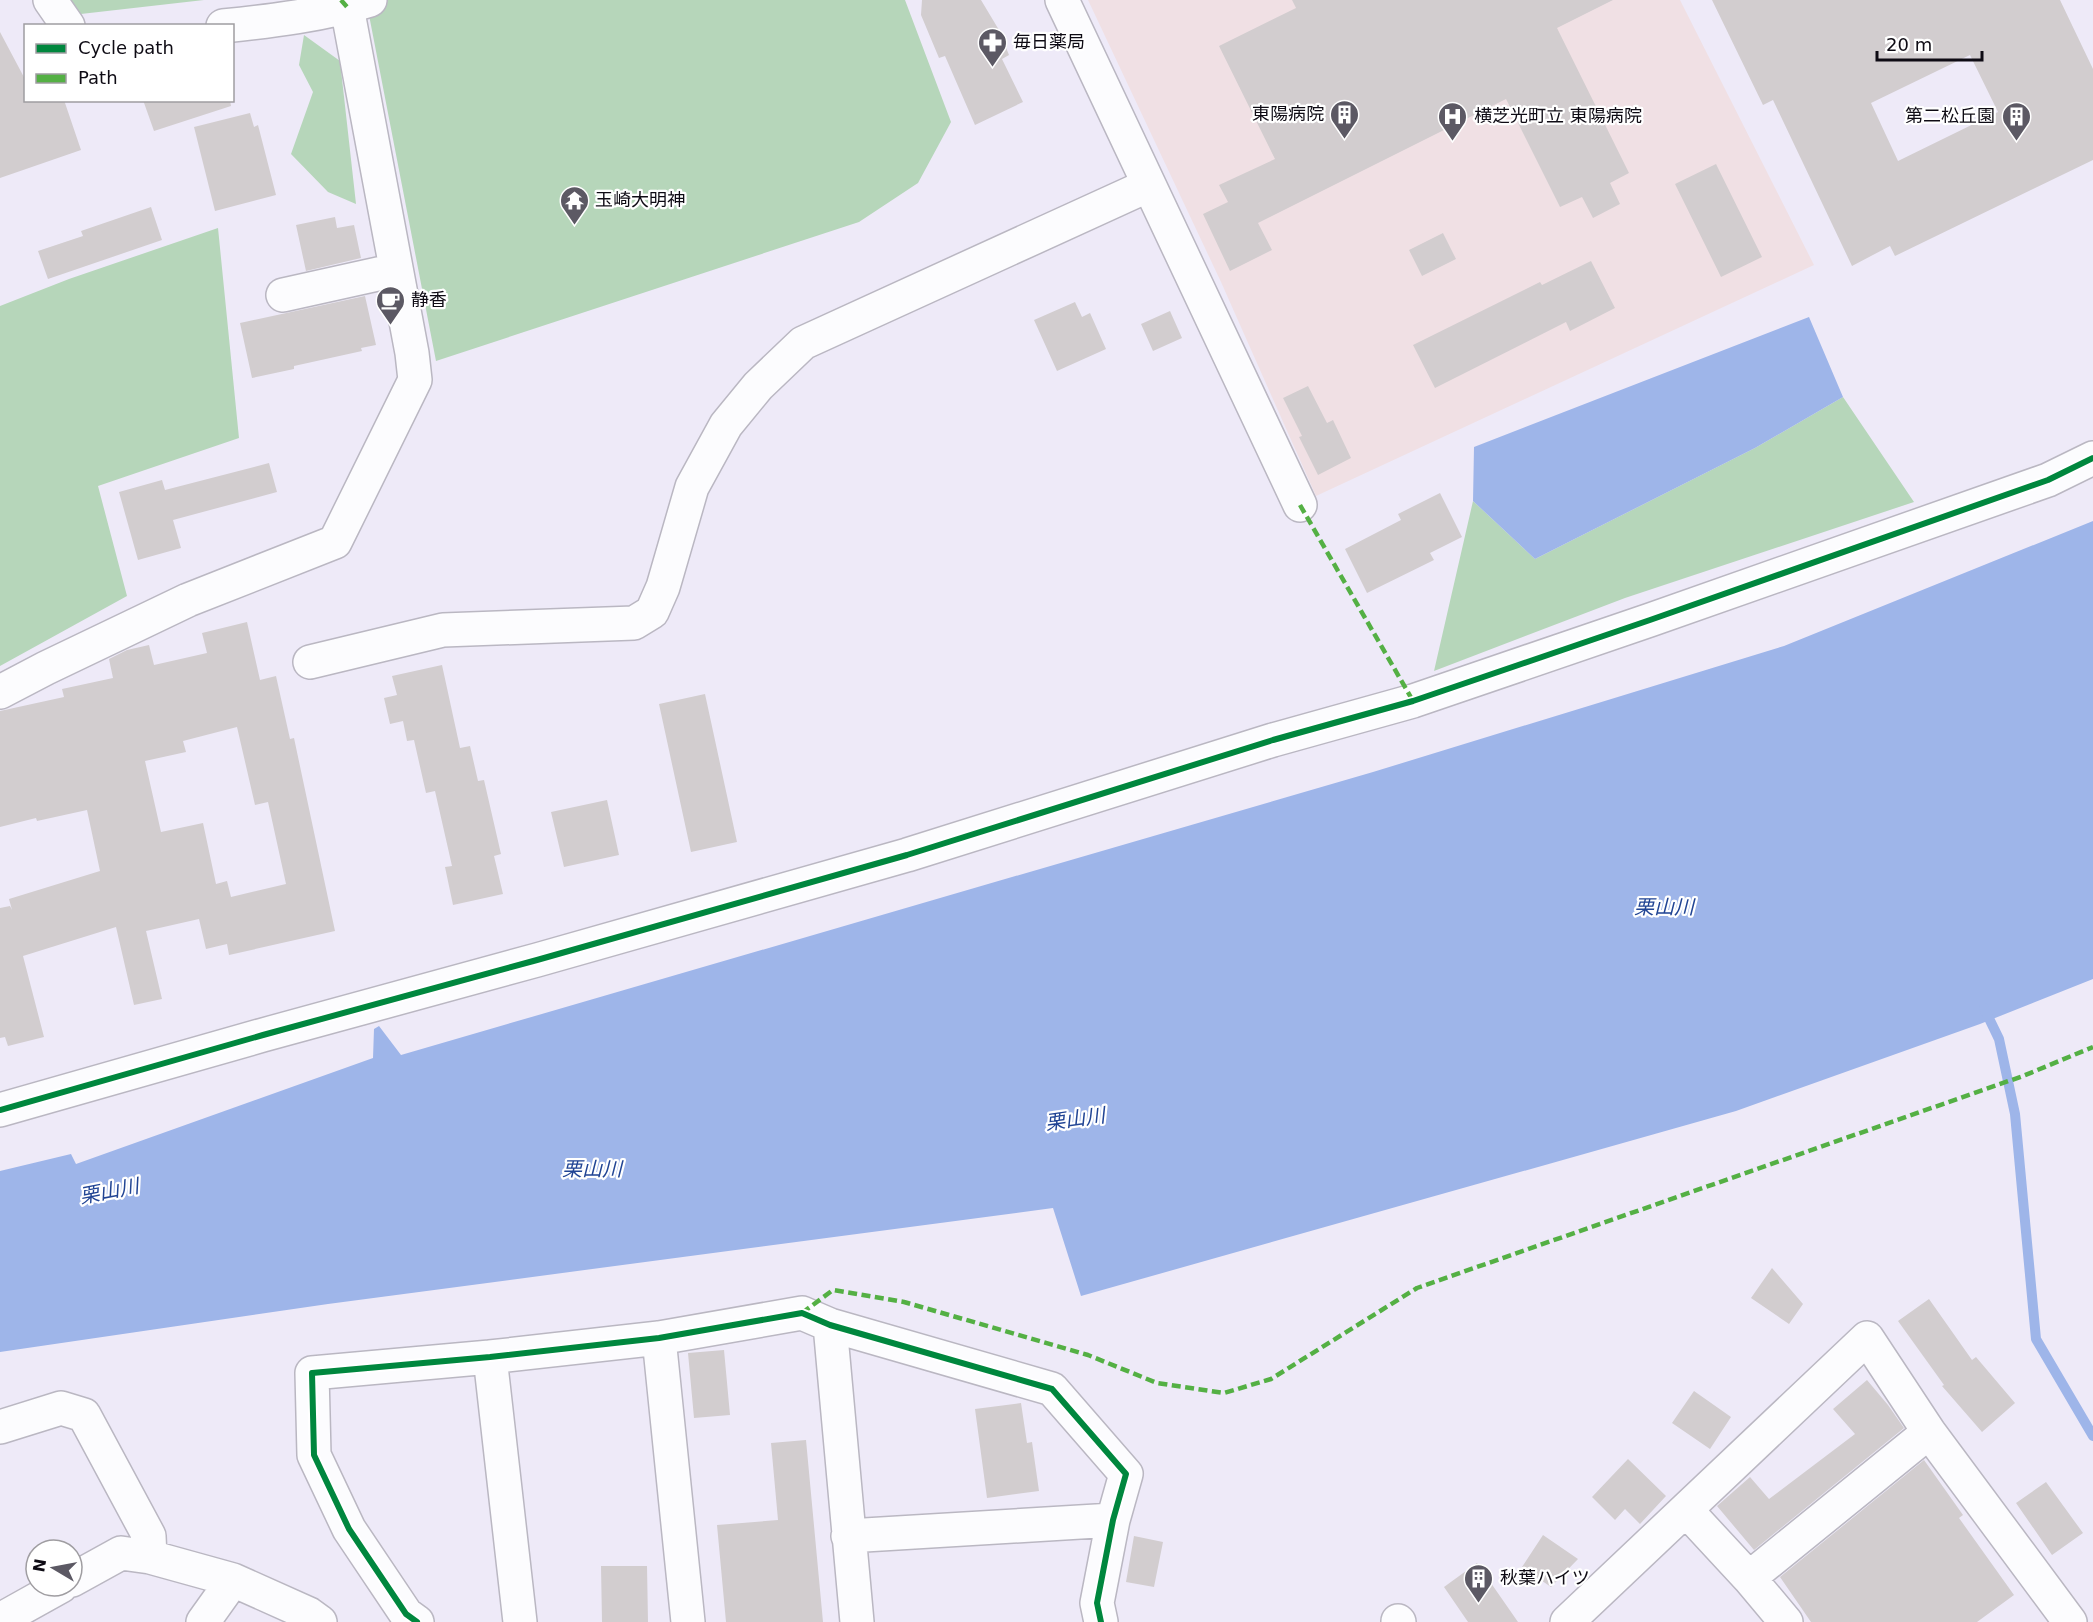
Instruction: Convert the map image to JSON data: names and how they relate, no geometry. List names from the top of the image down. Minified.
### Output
{"water":["栗山川"],"places":{"pharmacy":["毎日薬局"],"building":["東陽病院","第二松丘園","秋葉ハイツ"],"hospital":["横芝光町立 東陽病院"],"temple":["玉崎大明神"],"cafe":["静香"]},"legend":["Cycle path","Path"],"scale_bar":"20 m","north":"left"}
